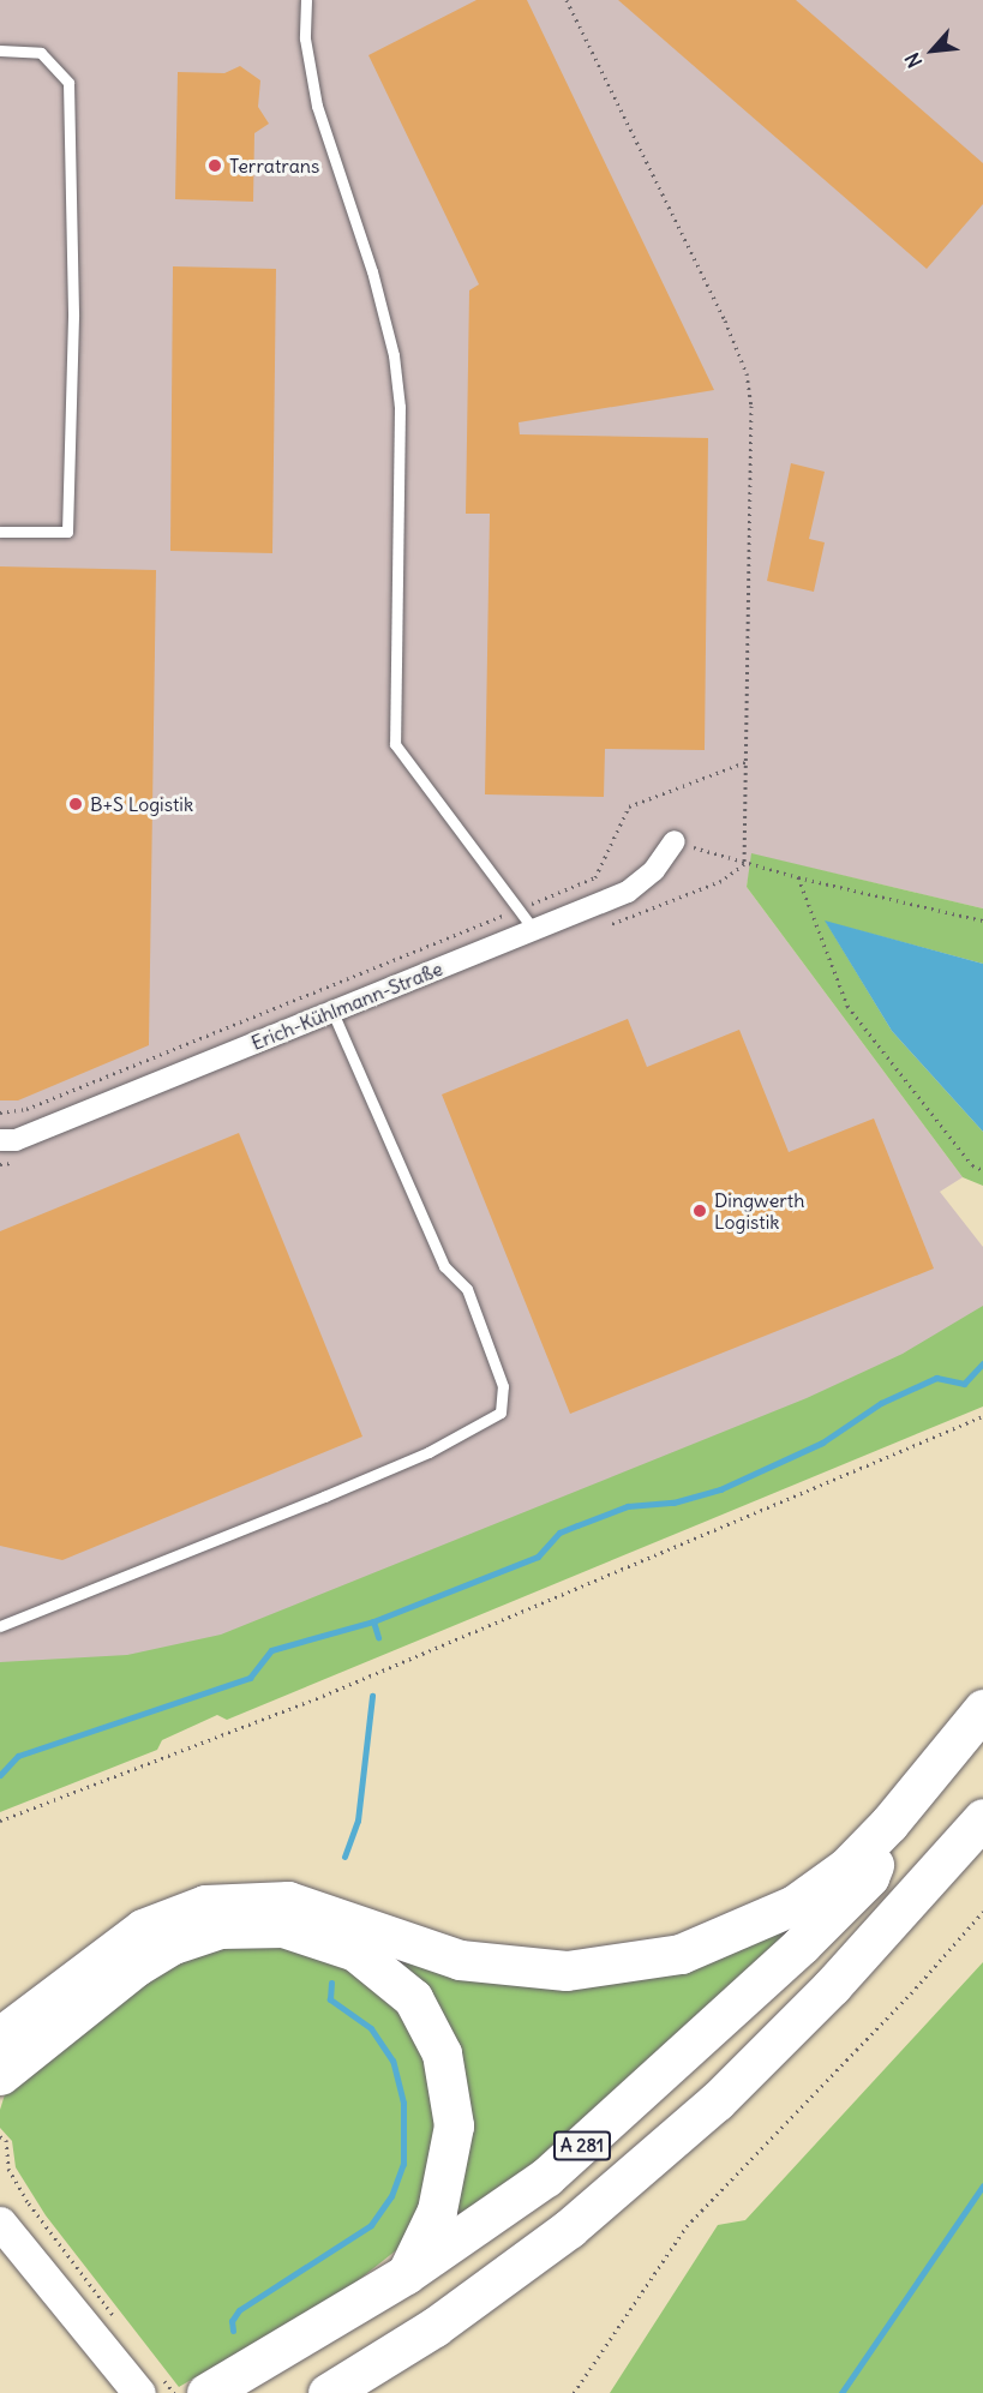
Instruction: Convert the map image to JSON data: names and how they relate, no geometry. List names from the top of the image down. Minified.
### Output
{"streets":{"highway":["A 281"],"street":["Erich-Kühlmann-Straße"]},"places":["Terratrans","B+S Logistik","Dingwerth Logistik"],"north":"bottom left"}
